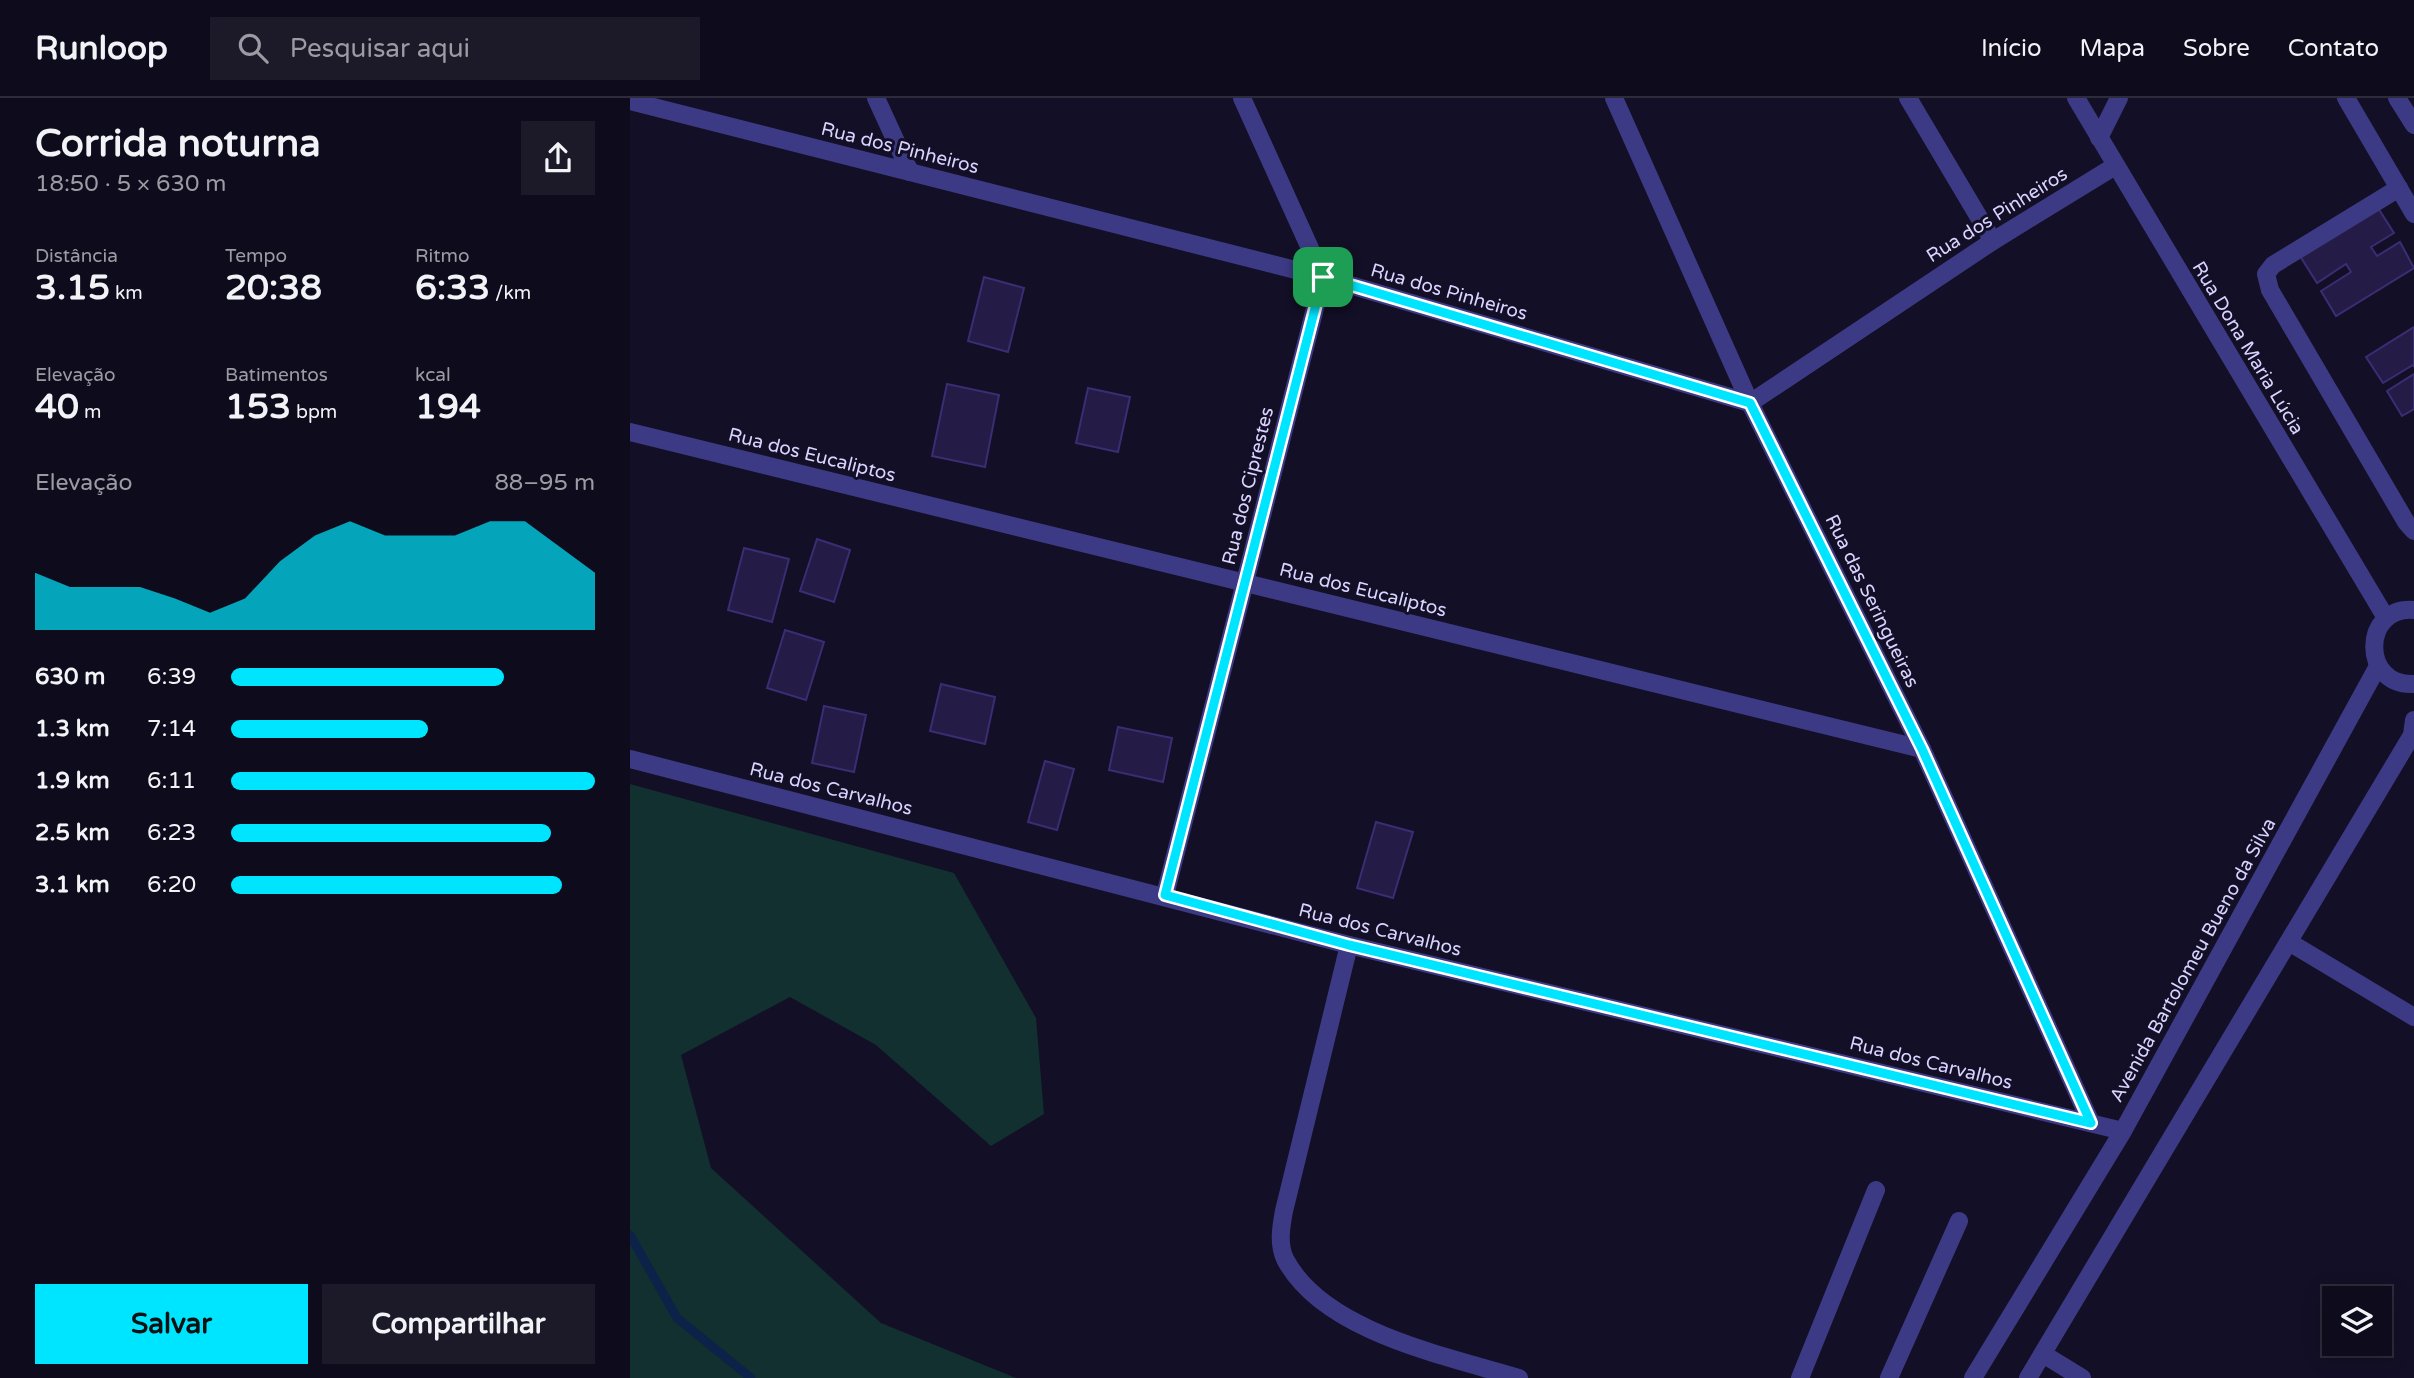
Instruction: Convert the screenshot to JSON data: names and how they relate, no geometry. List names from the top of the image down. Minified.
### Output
{"streets":{"street":["Rua dos Pinheiros","Rua Dona Maria Lúcia","Rua dos Eucaliptos","Rua dos Ciprestes","Rua das Seringueiras","Rua dos Carvalhos","Avenida Bartolomeu Bueno da Silva"]},"crossings":[["Rua dos Pinheiros","Rua Dona Maria Lúcia"],["Rua dos Pinheiros","Rua dos Ciprestes"],["Rua dos Pinheiros","Rua das Seringueiras"],["Rua Dona Maria Lúcia","Avenida Bartolomeu Bueno da Silva"],["Rua dos Eucaliptos","Rua dos Ciprestes"],["Rua dos Eucaliptos","Rua das Seringueiras"],["Rua dos Ciprestes","Rua dos Carvalhos"],["Rua das Seringueiras","Rua dos Carvalhos"],["Rua dos Carvalhos","Avenida Bartolomeu Bueno da Silva"]],"page":{"header":"Runloop","search":"Pesquisar aqui","nav":["Início","Mapa","Sobre","Contato"],"heading":["Corrida noturna","18:50 · 5 × 630 m"],"stats":[["Distância","3.15 km"],["Tempo","20:38"],["Ritmo","6:33 /km"],["Elevação","40 m"],["Batimentos","153 bpm"],["kcal","194"]],"chart":["Elevação","88–95 m"],"list":[{"name":"630 m","note":"6:39"},{"name":"1.3 km","note":"7:14"},{"name":"1.9 km","note":"6:11"},{"name":"2.5 km","note":"6:23"},{"name":"3.1 km","note":"6:20"}],"buttons":["Salvar","Compartilhar"]}}
